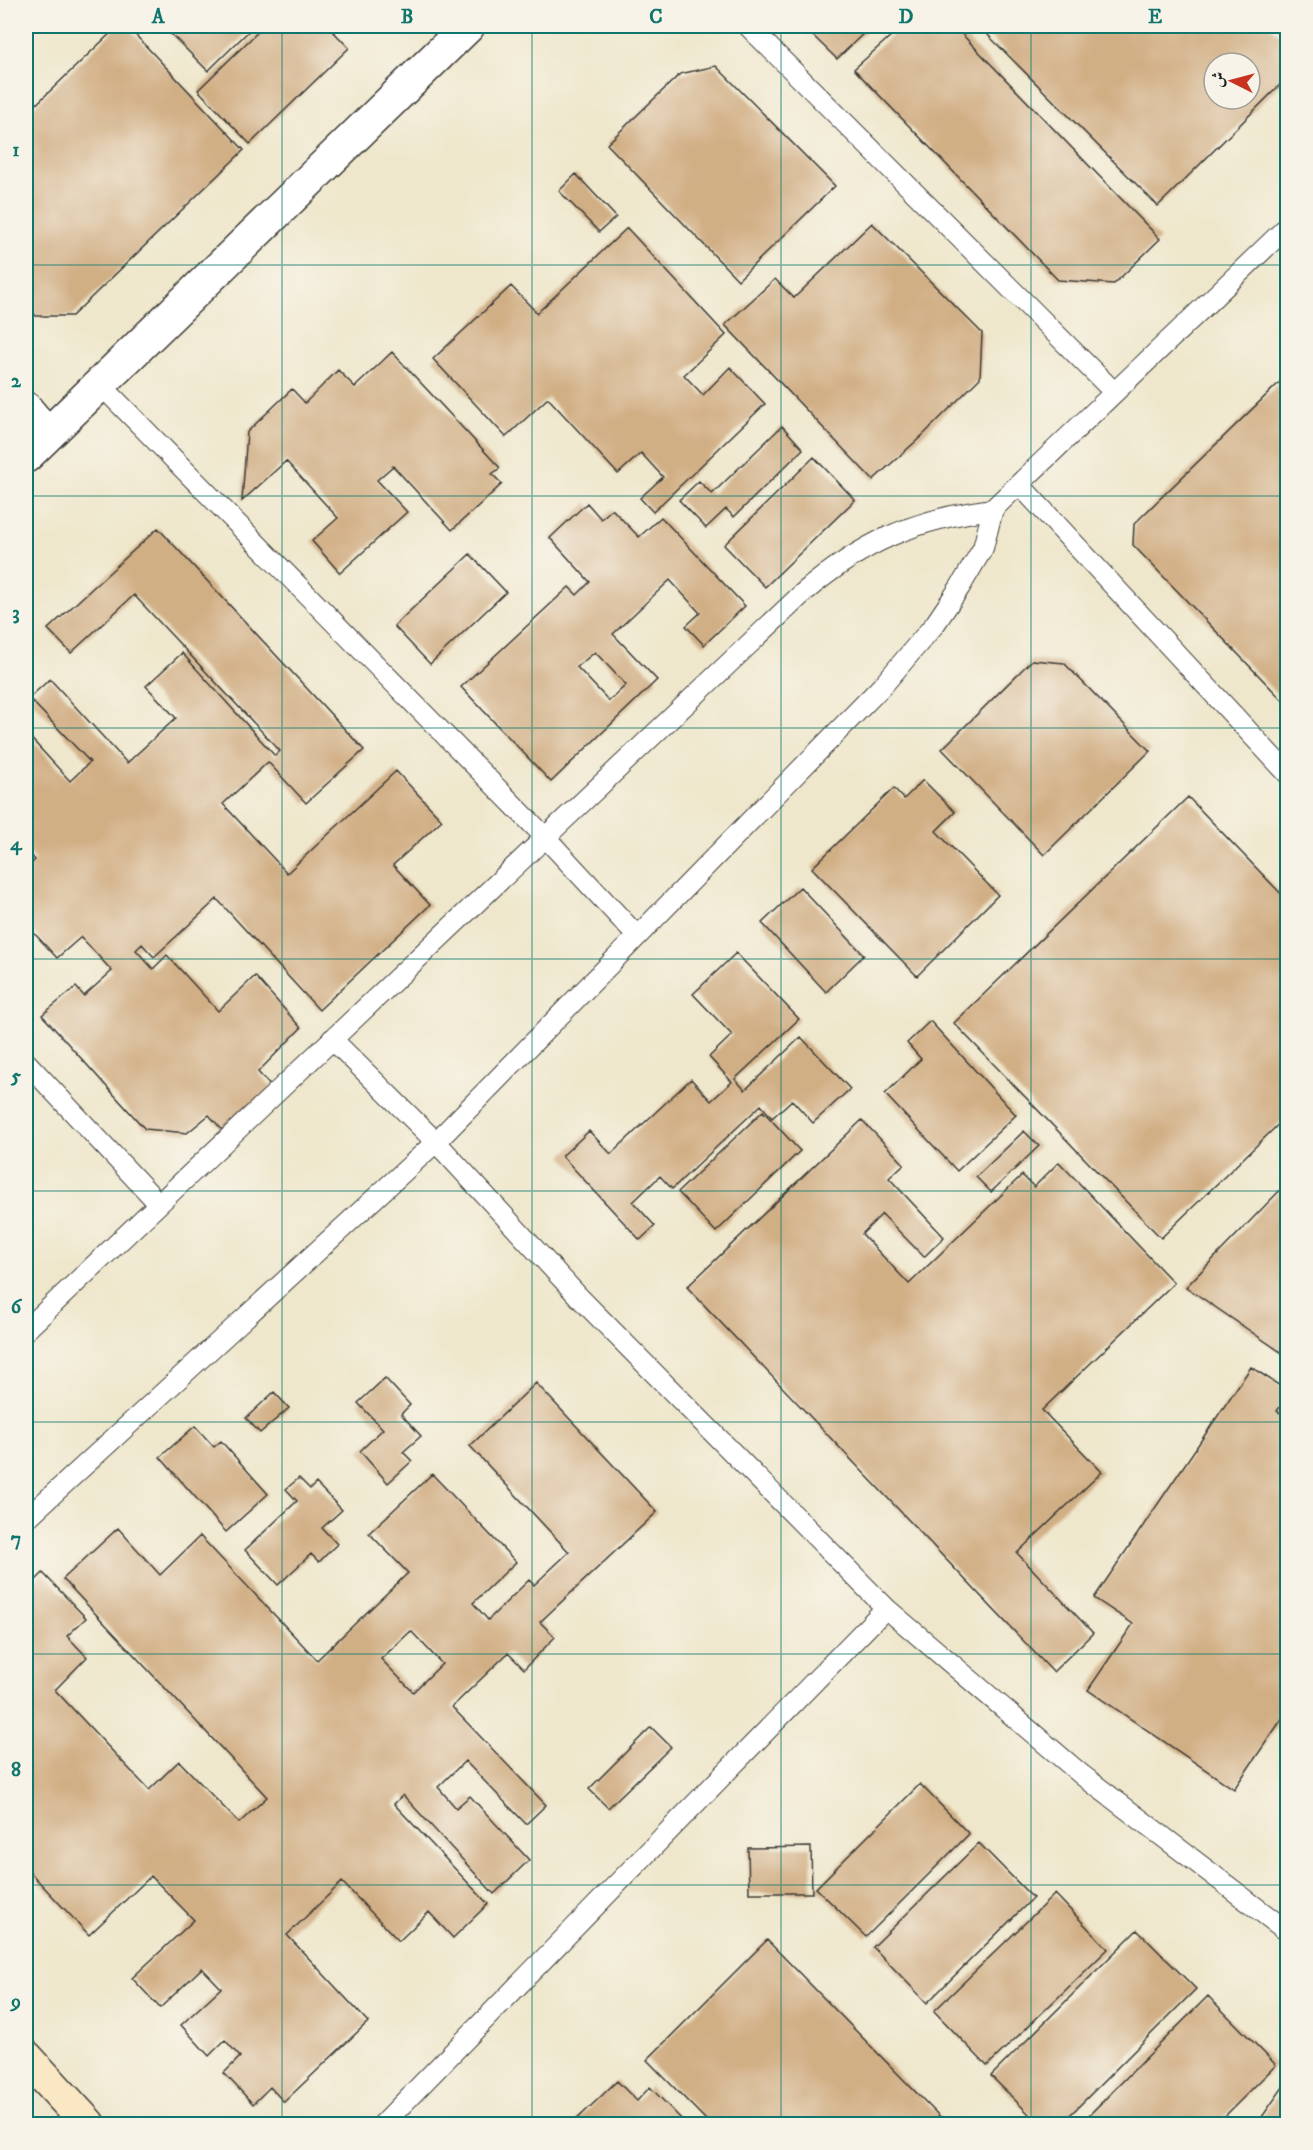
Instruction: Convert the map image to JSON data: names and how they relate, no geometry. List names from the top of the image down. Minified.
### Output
{"north":"left","grid":{"columns":["A","B","C","D","E"],"rows":["1","2","3","4","5","6","7","8","9"]}}
